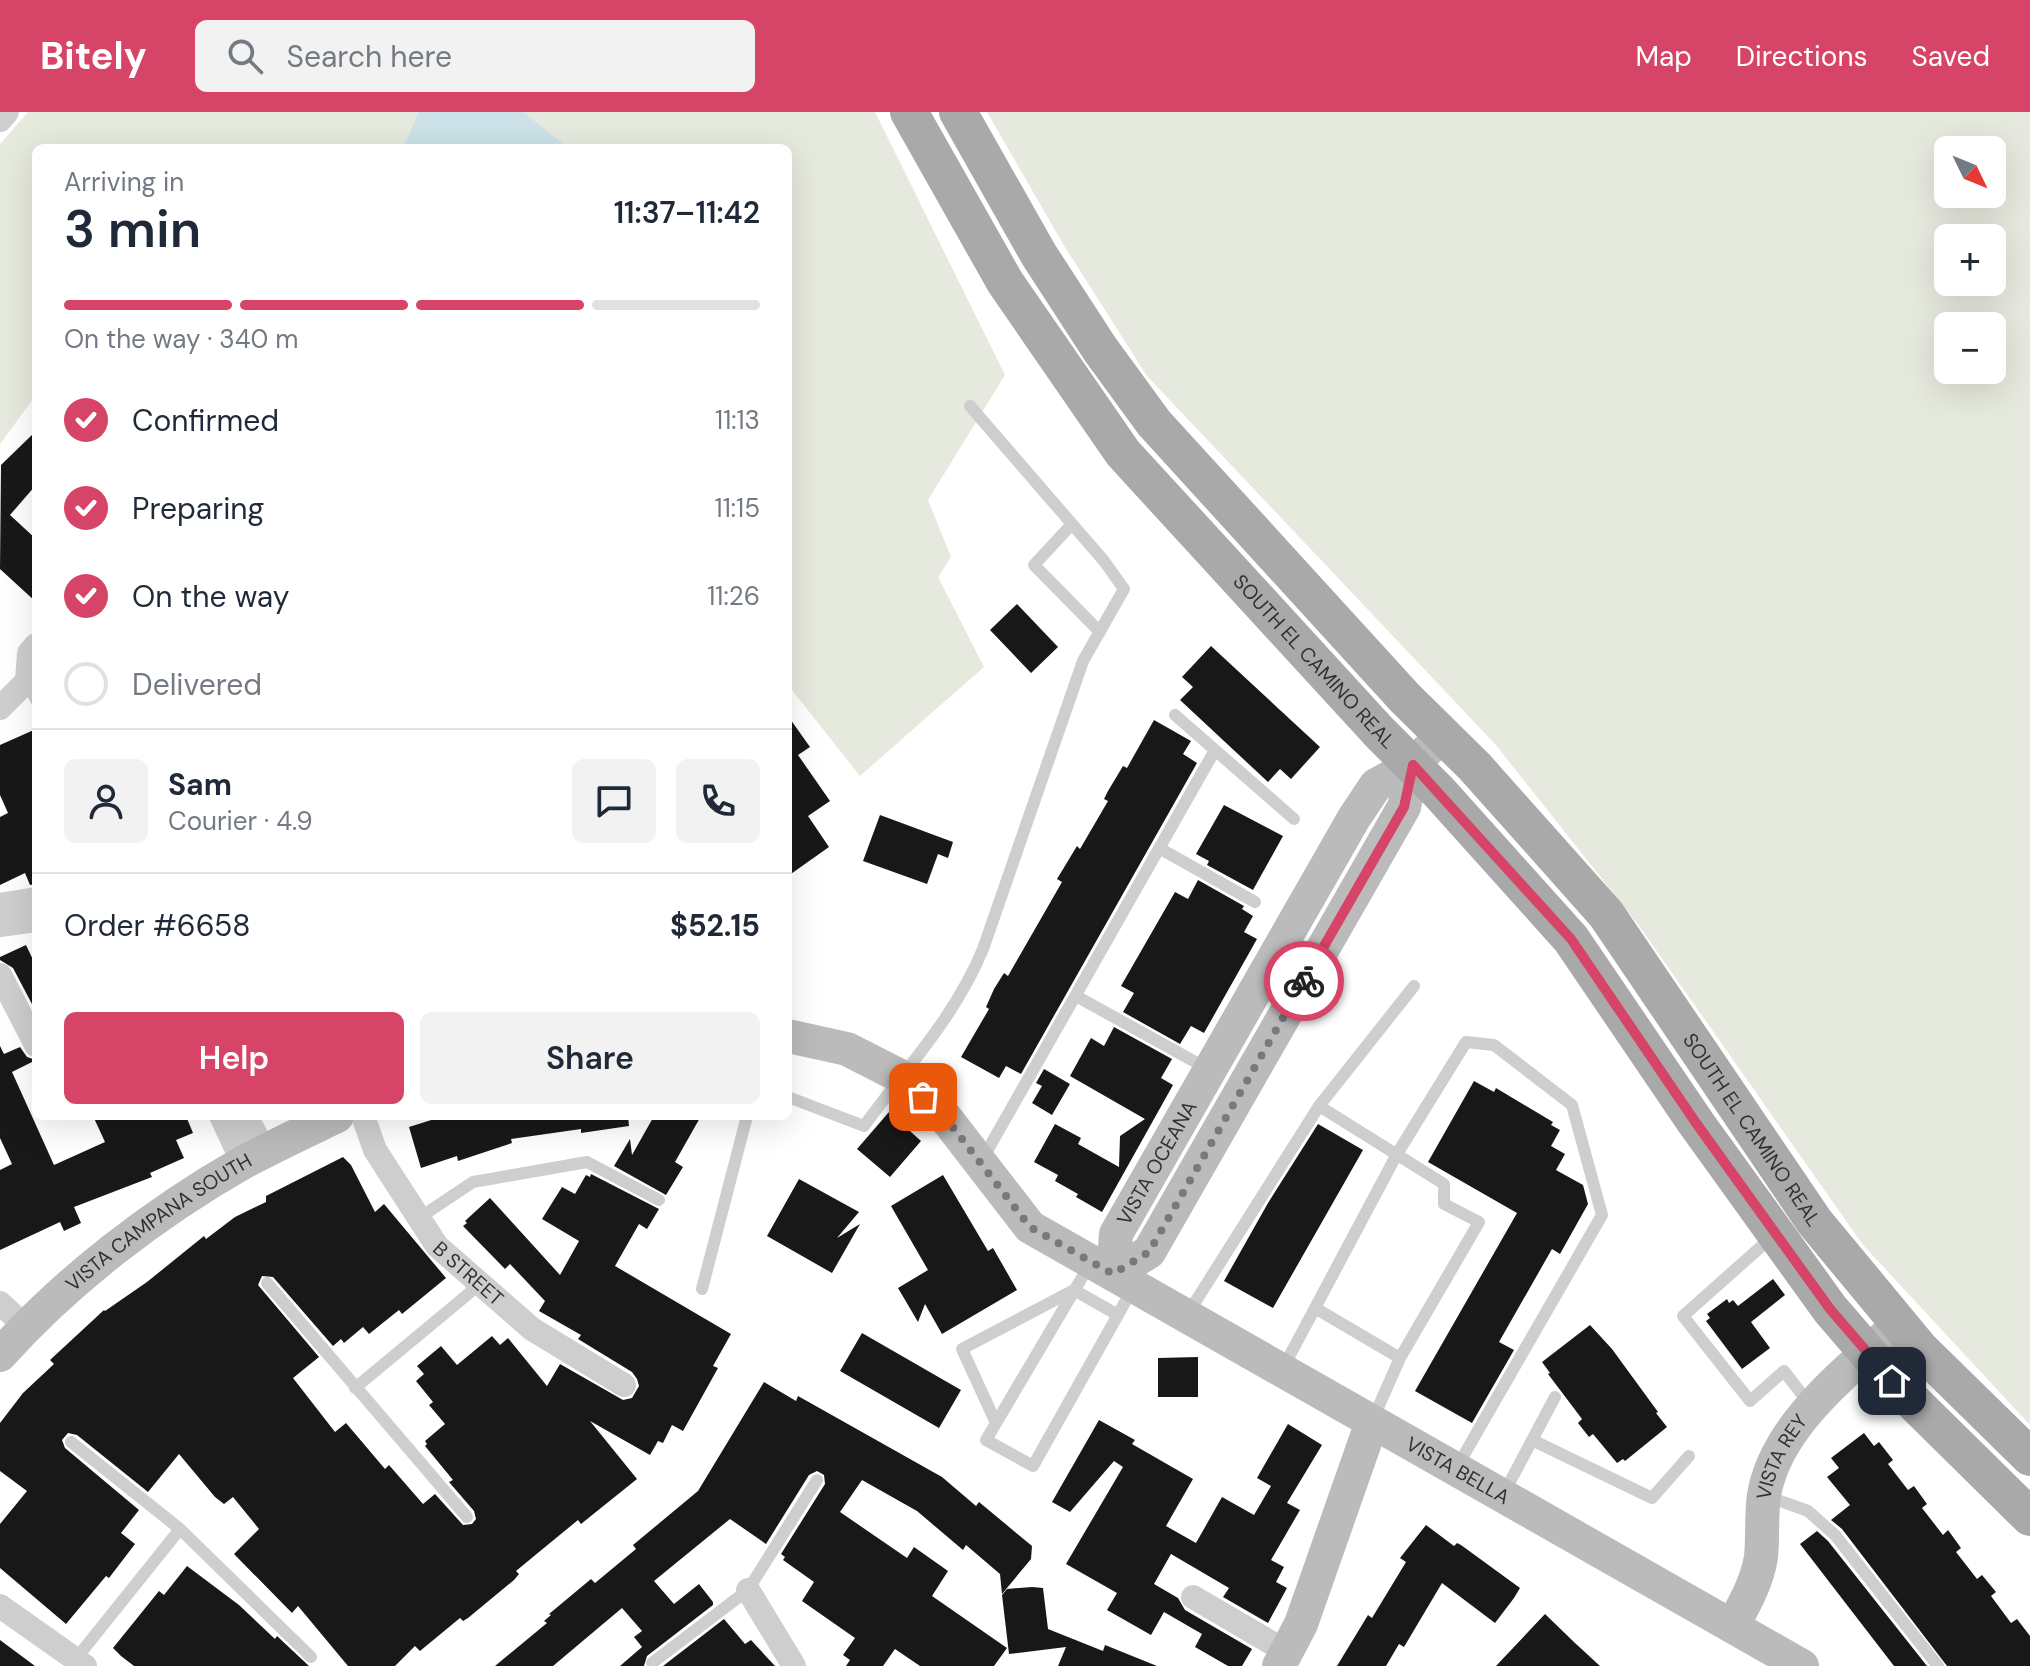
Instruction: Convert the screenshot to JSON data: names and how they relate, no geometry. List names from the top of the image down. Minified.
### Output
{"streets":{"main road":["SOUTH EL CAMINO REAL"],"street":["VISTA OCEANA","VISTA CAMPANA SOUTH","B STREET","VISTA REY","VISTA BELLA"]},"crossings":[["SOUTH EL CAMINO REAL","VISTA OCEANA"],["SOUTH EL CAMINO REAL","VISTA REY"],["VISTA OCEANA","VISTA BELLA"],["VISTA REY","VISTA BELLA"]],"north":"bottom right","page":{"header":"Bitely","search":"Search here","nav":["Map","Directions","Saved"],"map_buttons":["+","−"],"heading":["3 min","Arriving in","11:37–11:42"],"panel":["Sam","Courier · 4.9","Order #6658","$52.15"],"bar":"On the way · 340 m","list":[["Confirmed","11:13"],["Preparing","11:15"],["On the way","11:26"],"Delivered"],"buttons":["Help","Share"]}}
